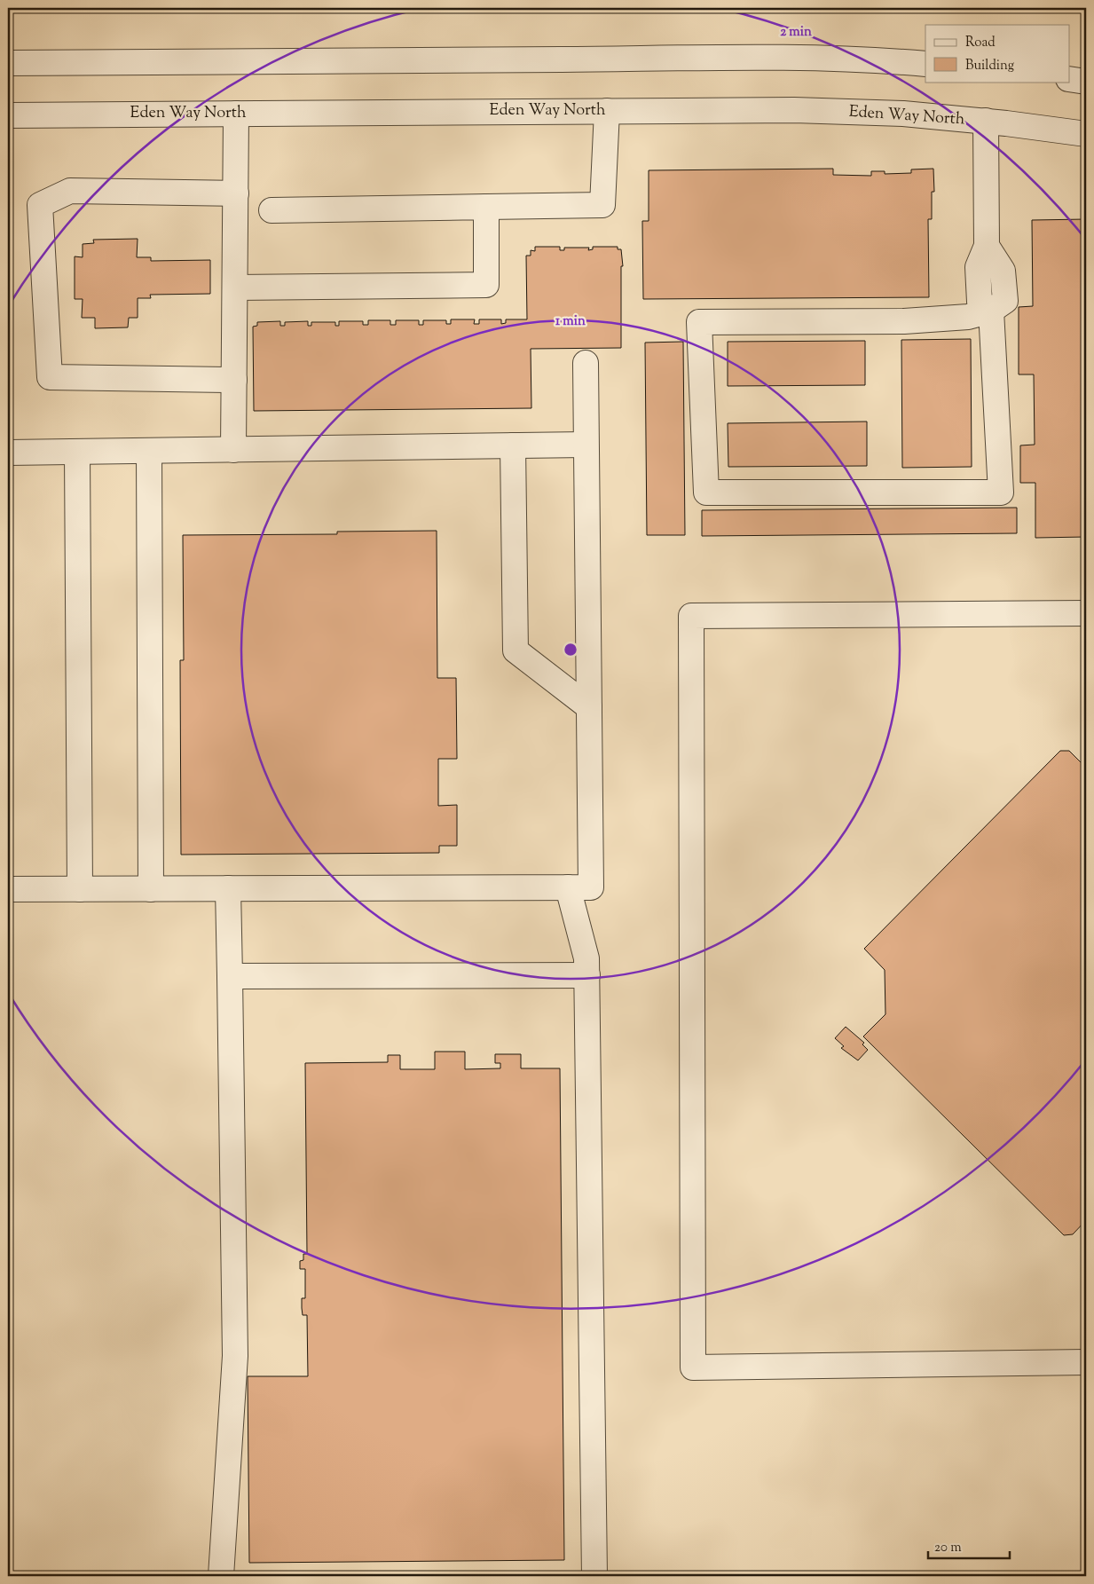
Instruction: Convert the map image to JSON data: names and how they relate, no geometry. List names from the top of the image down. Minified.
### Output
{"streets":{"street":["Eden Way North"]},"legend":["Road","Building"],"scale_bar":"20 m","rings":["2 min","1 min"]}
